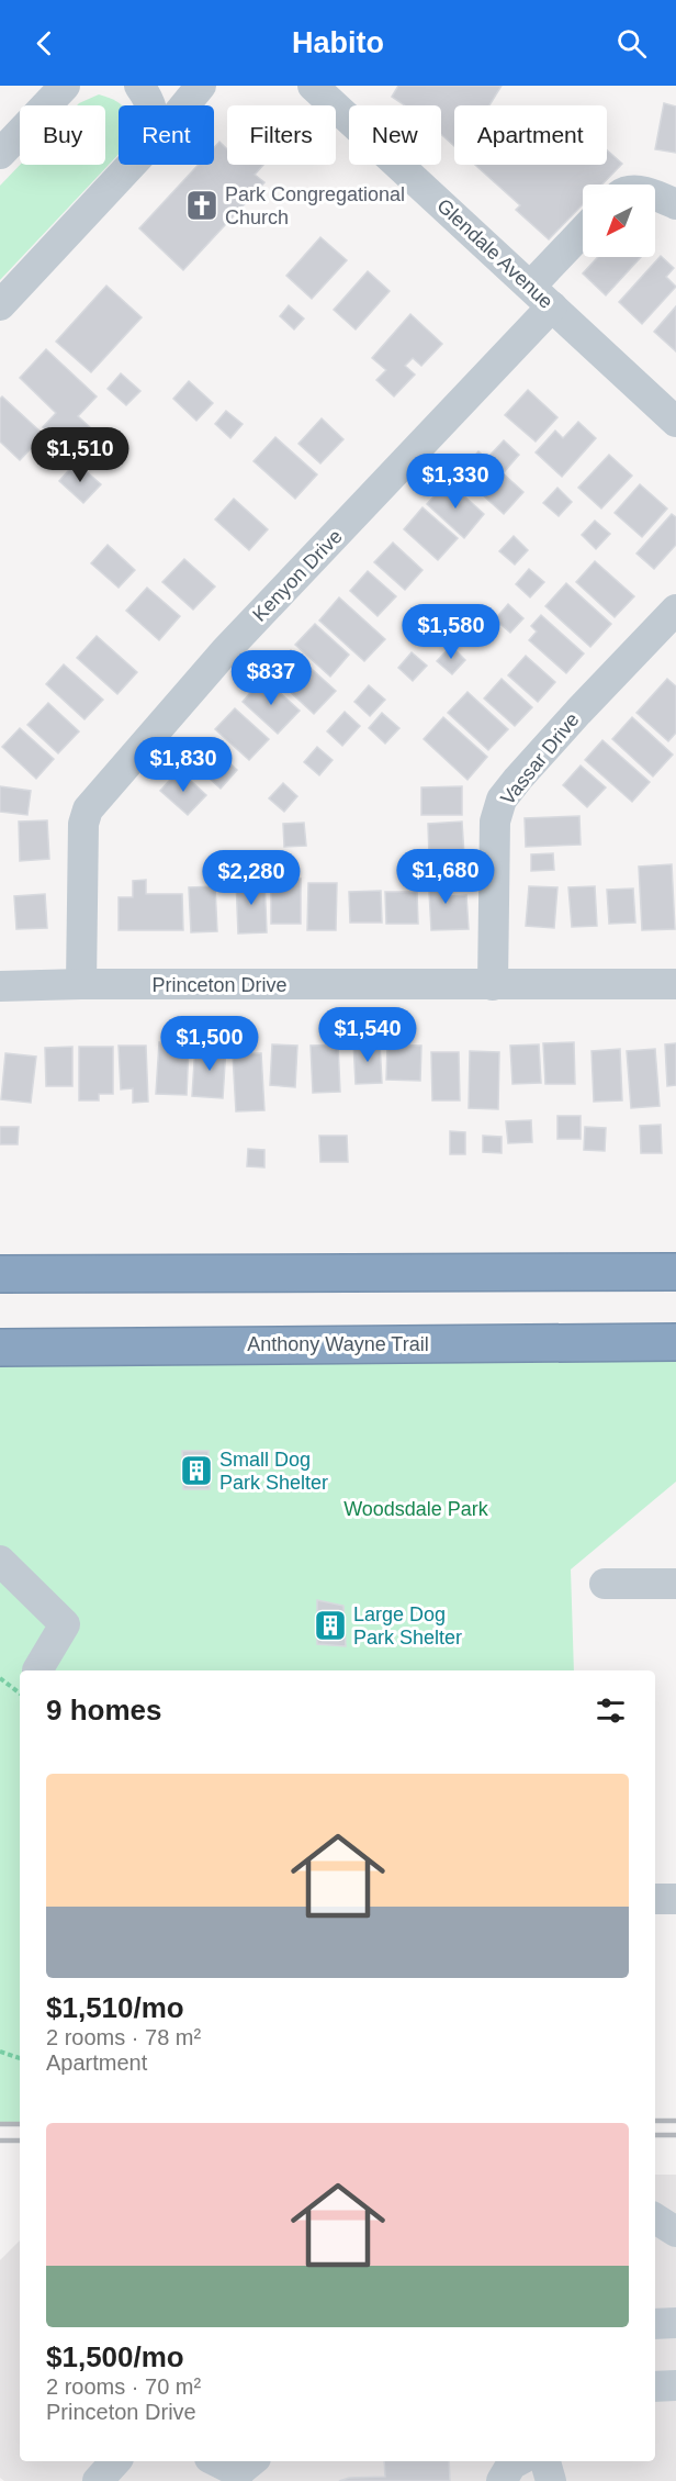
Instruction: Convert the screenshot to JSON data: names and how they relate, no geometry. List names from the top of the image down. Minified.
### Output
{"streets":{"highway":["Anthony Wayne Trail"],"street":["Glendale Avenue","Kenyon Drive","Vassar Drive","Princeton Drive"]},"crossings":[["Glendale Avenue","Kenyon Drive"],["Kenyon Drive","Princeton Drive"],["Vassar Drive","Princeton Drive"]],"parks":["Woodsdale Park"],"places":{"church":["Park Congregational Church"],"building":["Small Dog Park Shelter","Large Dog Park Shelter"]},"north":"bottom left","page":{"header":"Habito","chip":["Buy","Rent","Filters","New","Apartment"],"price":["$1,510","$1,330","$1,580","$837","$1,830","$1,680","$2,280","$1,540","$1,500"],"heading":"9 homes","list":[{"name":"$1,510/mo","note":"2 rooms · 78 m² · Apartment"},{"name":"$1,500/mo","note":"2 rooms · 70 m² · Princeton Drive"}]}}
